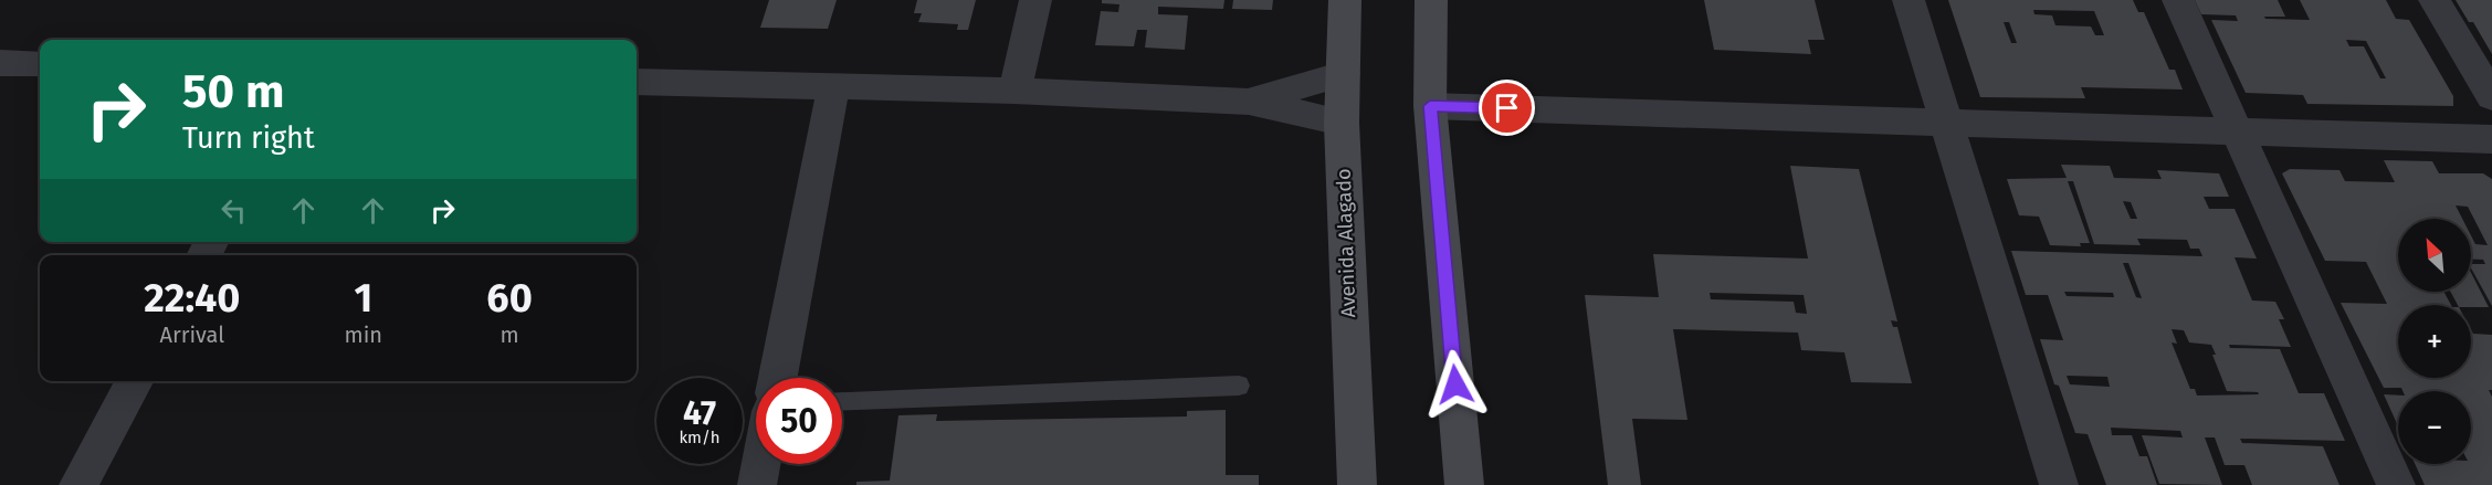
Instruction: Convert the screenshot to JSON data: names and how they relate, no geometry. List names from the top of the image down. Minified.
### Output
{"streets":{"main road":["Avenida Alagado"]},"north":"top left","page":{"turn":["50 m","Turn right"],"map_buttons":["+","−"],"eta":["22:40","Arrival","1","min","60","m"],"speed":"47 km/h","limit":"50"}}
